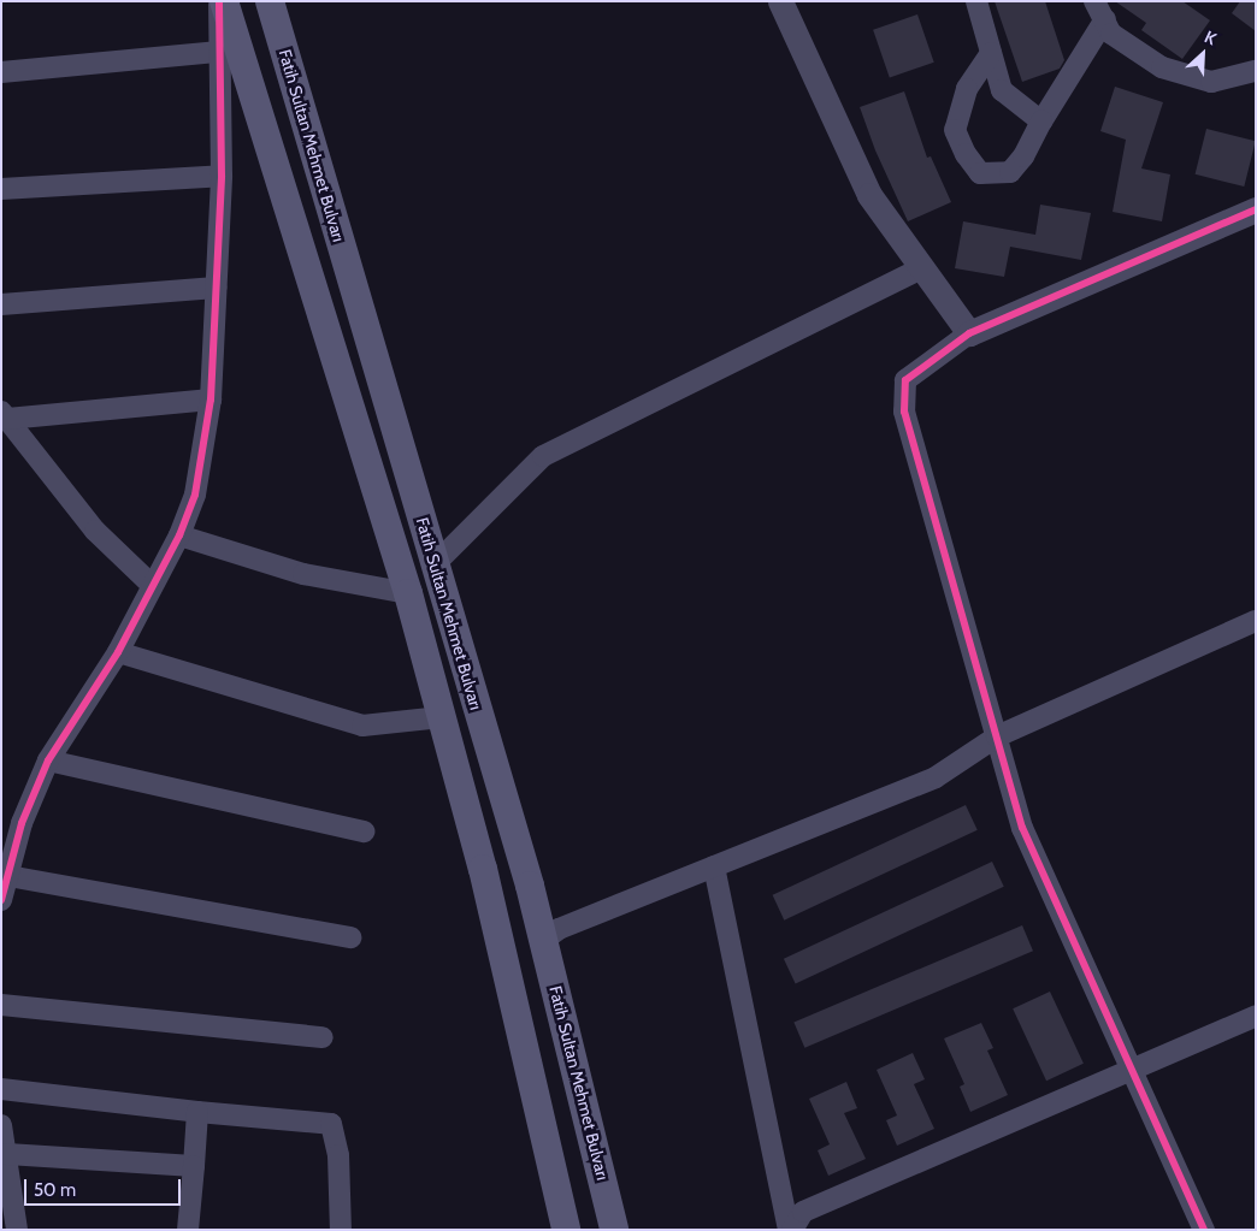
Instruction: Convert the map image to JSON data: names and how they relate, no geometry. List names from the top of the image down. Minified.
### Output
{"streets":{"main road":["Fatih Sultan Mehmet Bulvarı"]},"scale_bar":"50 m","north":"top right"}
